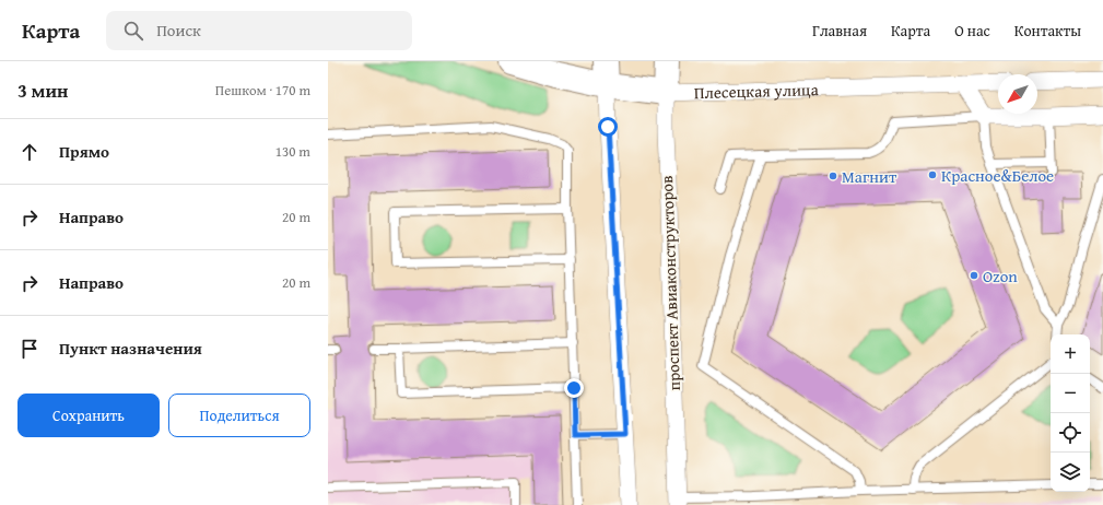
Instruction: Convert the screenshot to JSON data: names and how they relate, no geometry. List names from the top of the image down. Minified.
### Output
{"streets":{"street":["Плесецкая улица","проспект Авиаконструкторов"]},"crossings":[["Плесецкая улица","проспект Авиаконструкторов"]],"places":["Красное&Белое","Магнит","Ozon"],"north":"bottom left","page":{"header":"Карта","search":"Поиск","nav":["Главная","Карта","О нас","Контакты"],"heading":["3 мин","Пешком · 170 m"],"list":[["Прямо","130 m"],["Направо","20 m"],["Направо","20 m"],"Пункт назначения"],"map_buttons":["+","−"],"buttons":["Сохранить","Поделиться"]}}
